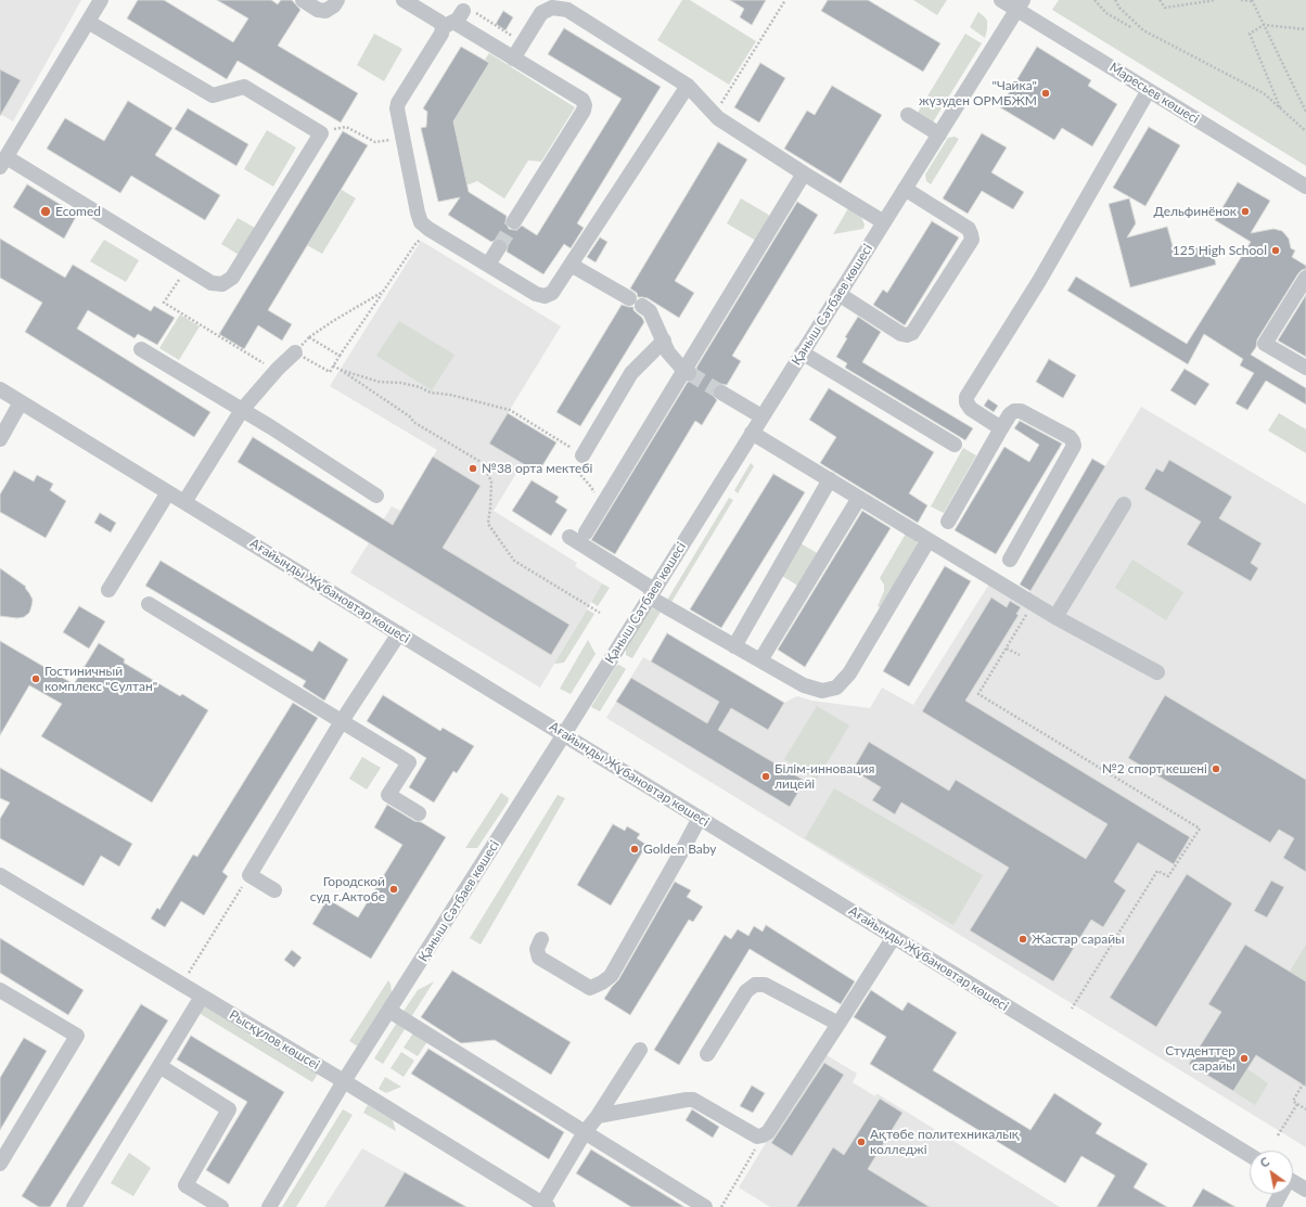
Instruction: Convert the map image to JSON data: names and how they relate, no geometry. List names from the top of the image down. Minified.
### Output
{"streets":{"street":["Маресьев көшесі","Қаныш Сәтбаев көшесі","Ағайынды Жұбановтар көшесі","Рысқұлов көшсеі"]},"crossings":[["Маресьев көшесі","Қаныш Сәтбаев көшесі"],["Қаныш Сәтбаев көшесі","Ағайынды Жұбановтар көшесі"],["Қаныш Сәтбаев көшесі","Рысқұлов көшсеі"]],"places":["\"Чайка\" жүзуден ОРМБЖМ","Ecomed","Дельфинёнок","125 High School","№38 орта мектебі","Гостиничный комплекс \"Султан\"","№2 спорт кешені","Білім-инновация лицейі","Golden Baby","Городской суд г.Актобе","Жастар сарайы","Студенттер сарайы","Ақтөбе политехникалық колледжі"],"north":"top left"}
